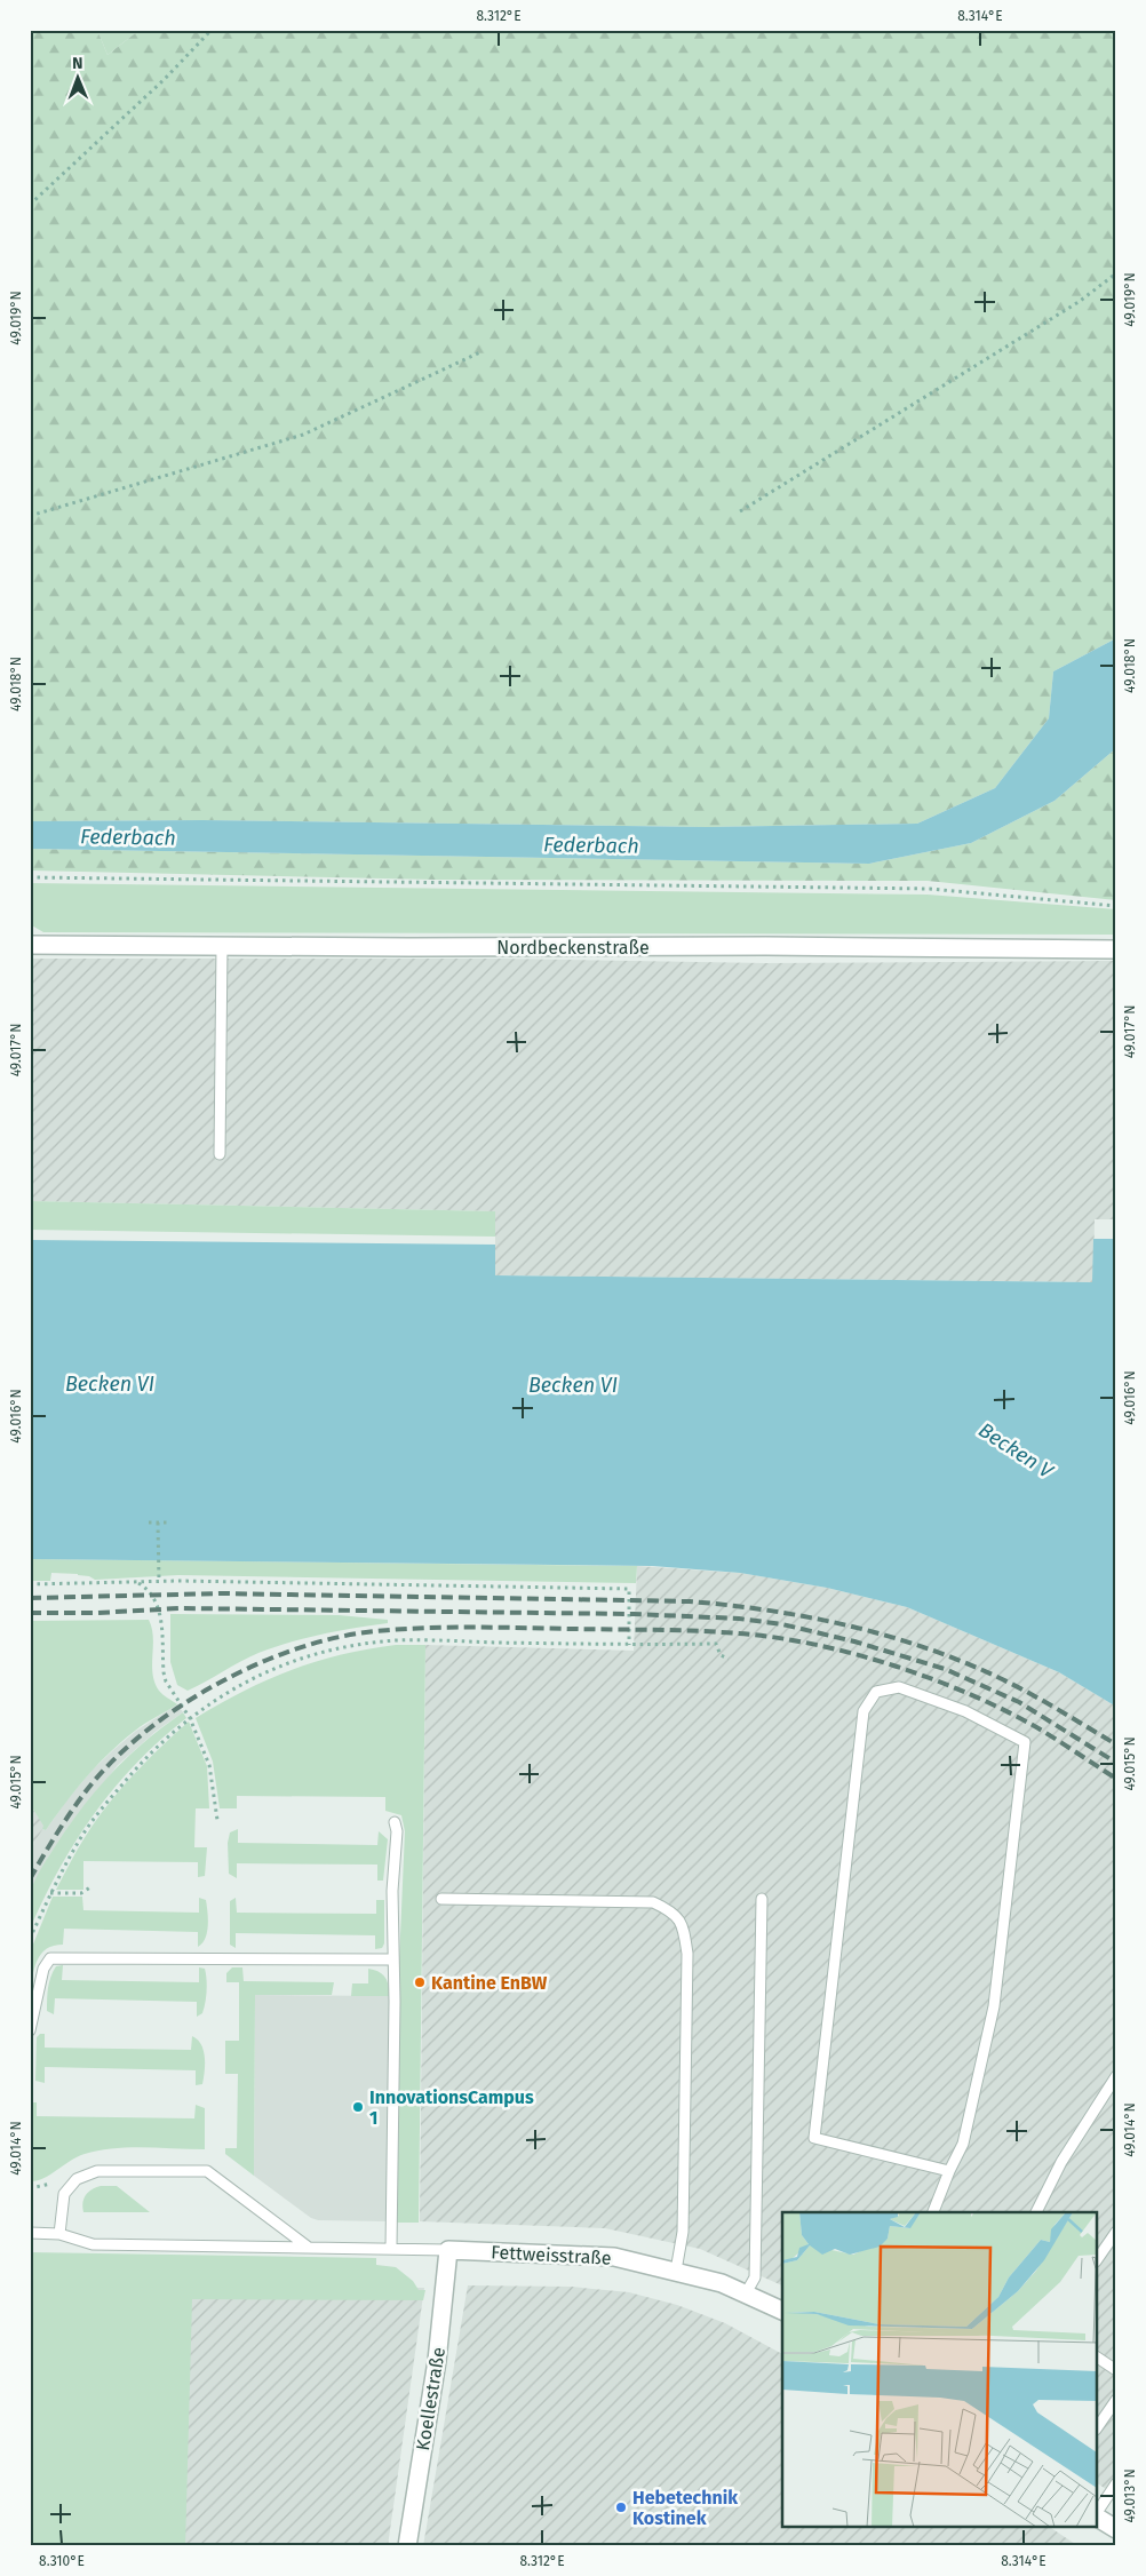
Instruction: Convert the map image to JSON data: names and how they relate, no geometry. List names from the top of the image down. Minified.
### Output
{"streets":{"street":["Nordbeckenstraße","Fettweisstraße","Koellestraße"]},"crossings":[["Fettweisstraße","Koellestraße"]],"water":["Federbach","Becken VI","Becken V"],"places":["Kantine EnBW","InnovationsCampus 1","Hebetechnik Kostinek"],"north":"top","coordinates":["8.312°E","8.314°E","49.019°N","49.018°N","49.017°N","49.016°N","49.015°N","49.014°N","49.013°N","8.310°E"]}
